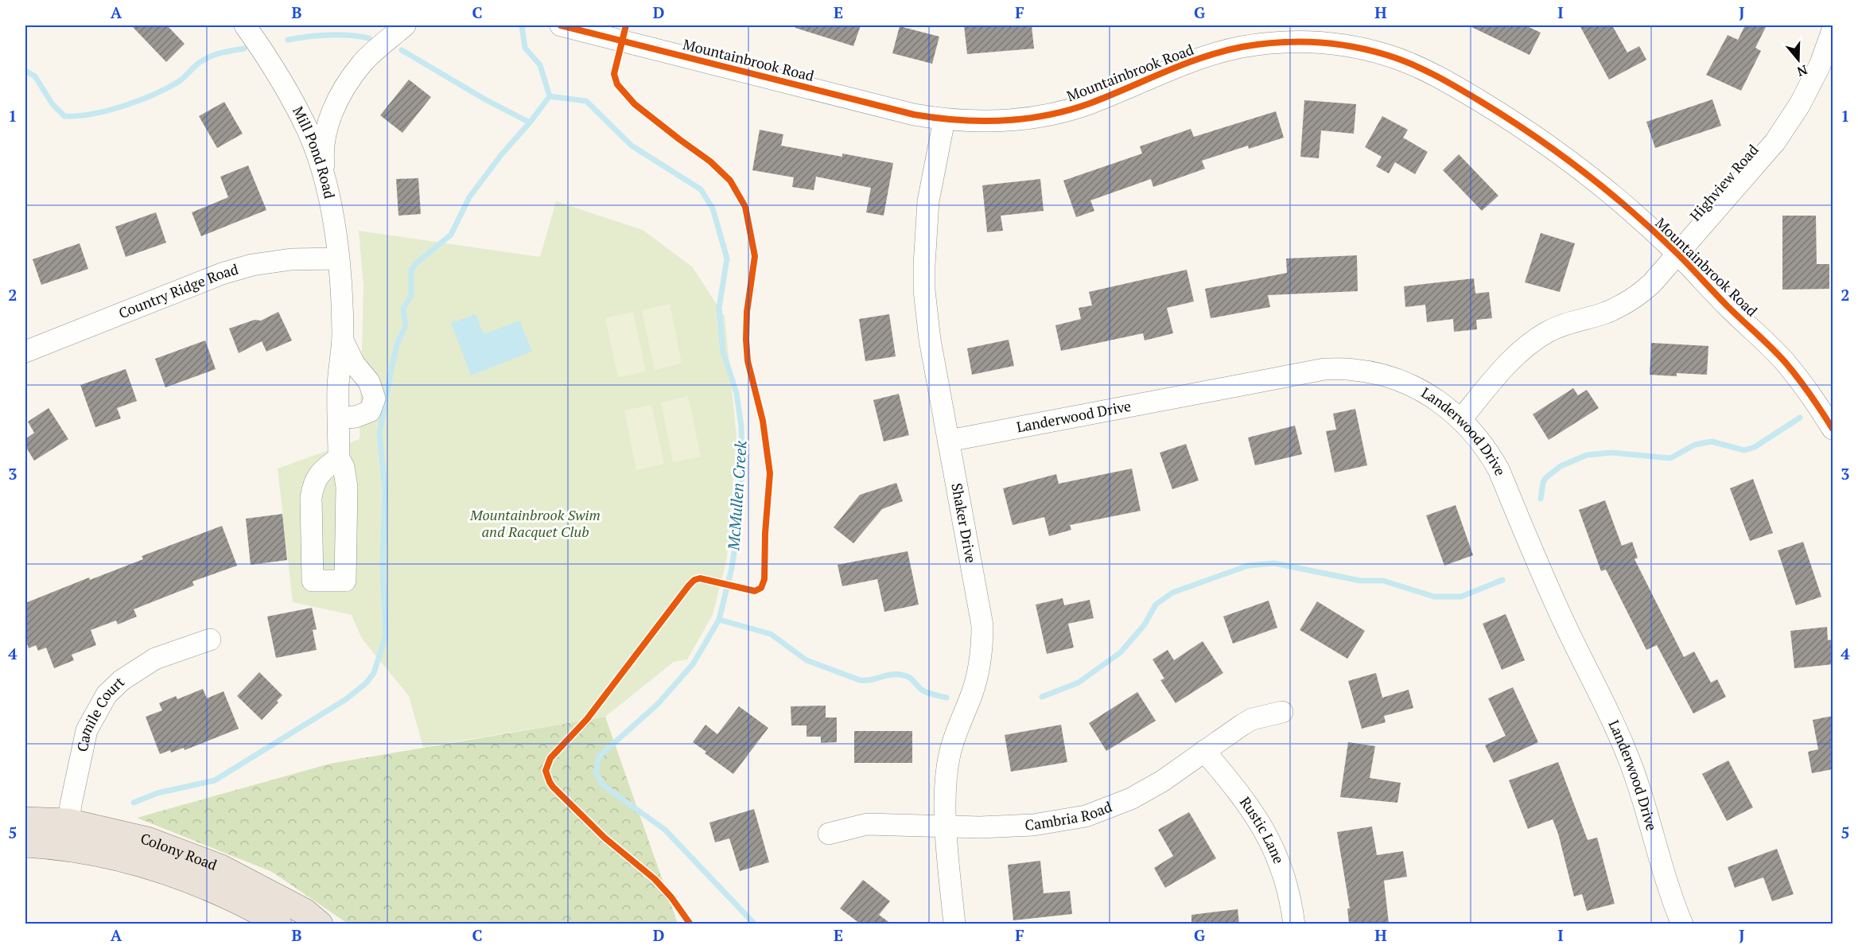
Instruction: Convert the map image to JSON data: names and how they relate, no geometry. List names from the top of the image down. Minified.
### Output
{"streets":{"main road":["Colony Road"],"street":["Mountainbrook Road","Mill Pond Road","Highview Road","Country Ridge Road","Landerwood Drive","Shaker Drive","Camile Court","Cambria Road","Rustic Lane"]},"crossings":[["Mountainbrook Road","Highview Road"],["Mountainbrook Road","Shaker Drive"],["Mill Pond Road","Country Ridge Road"],["Highview Road","Landerwood Drive"],["Landerwood Drive","Shaker Drive"],["Shaker Drive","Cambria Road"],["Camile Court","Colony Road"],["Cambria Road","Rustic Lane"]],"water":["McMullen Creek"],"parks":["Mountainbrook Swim and Racquet Club"],"north":"bottom","grid":{"columns":["A","B","C","D","E","F","G","H","I","J"],"rows":["1","2","3","4","5"]}}
